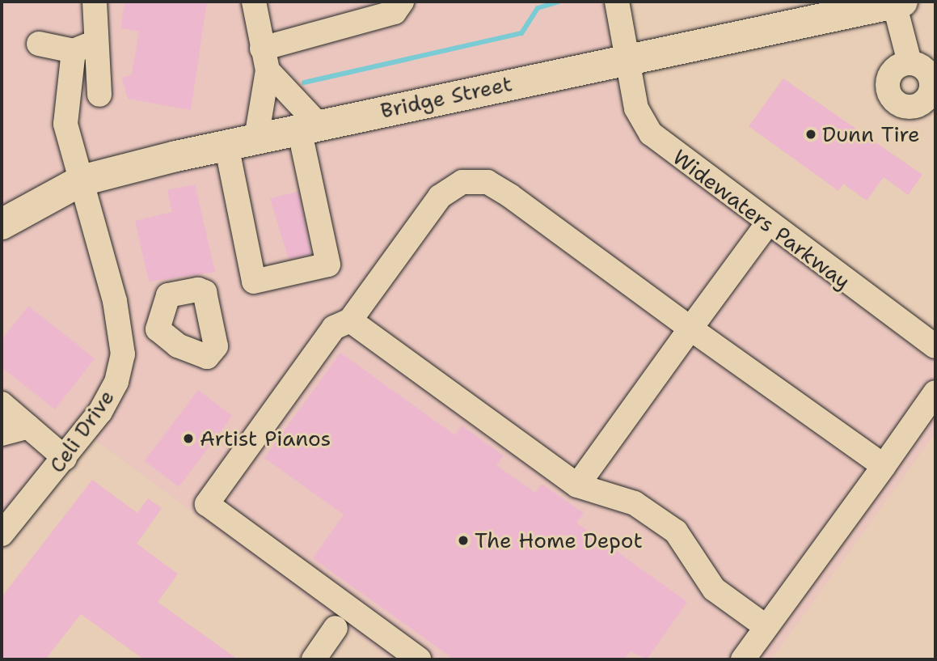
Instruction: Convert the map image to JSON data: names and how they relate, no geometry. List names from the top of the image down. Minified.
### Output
{"streets":{"main road":["Bridge Street"],"street":["Widewaters Parkway","Celi Drive"]},"crossings":[["Bridge Street","Widewaters Parkway"],["Bridge Street","Celi Drive"]],"places":["Dunn Tire","Artist Pianos","The Home Depot"]}
